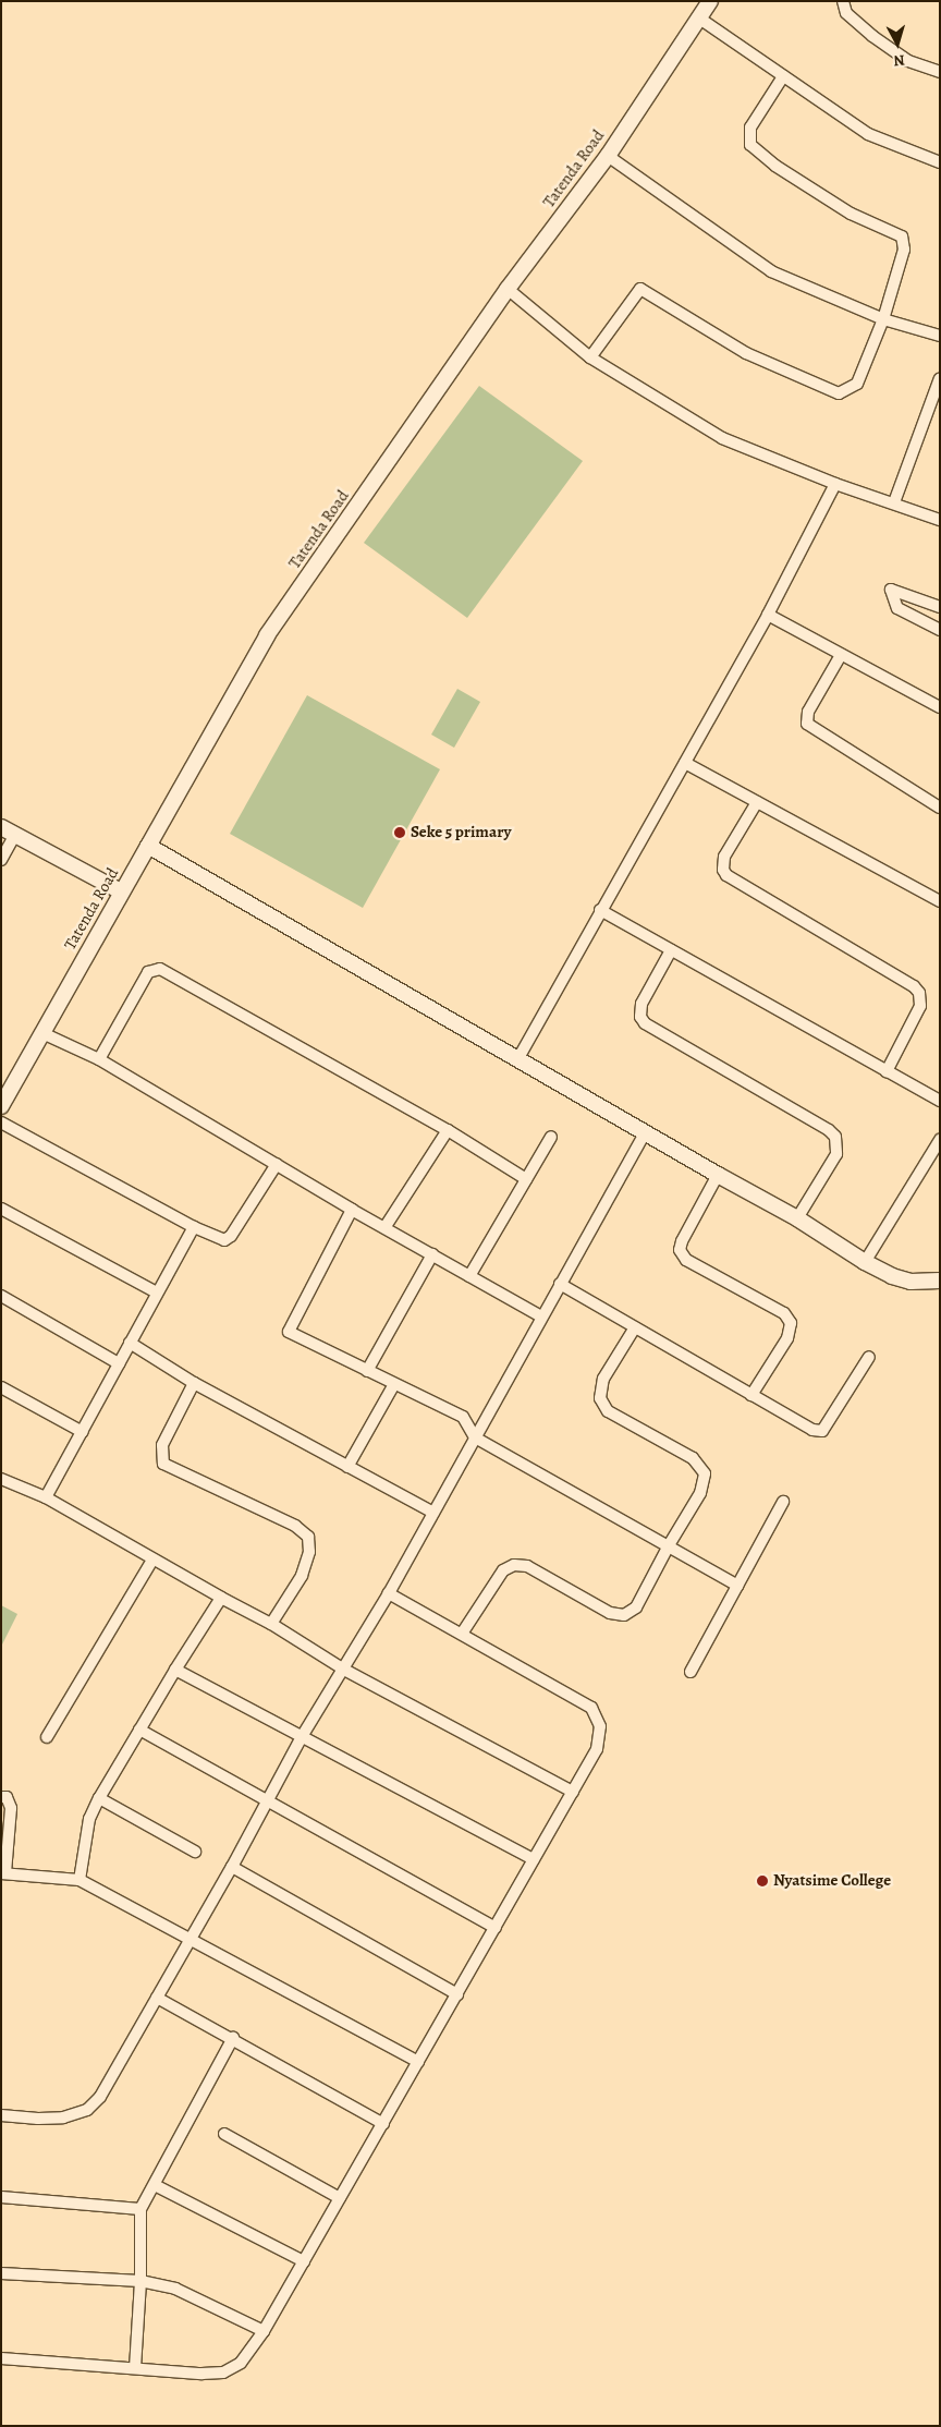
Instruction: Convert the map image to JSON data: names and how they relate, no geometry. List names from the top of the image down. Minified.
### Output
{"streets":{"street":["Tatenda Road"]},"places":["Seke 5 primary","Nyatsime College"],"north":"bottom"}
